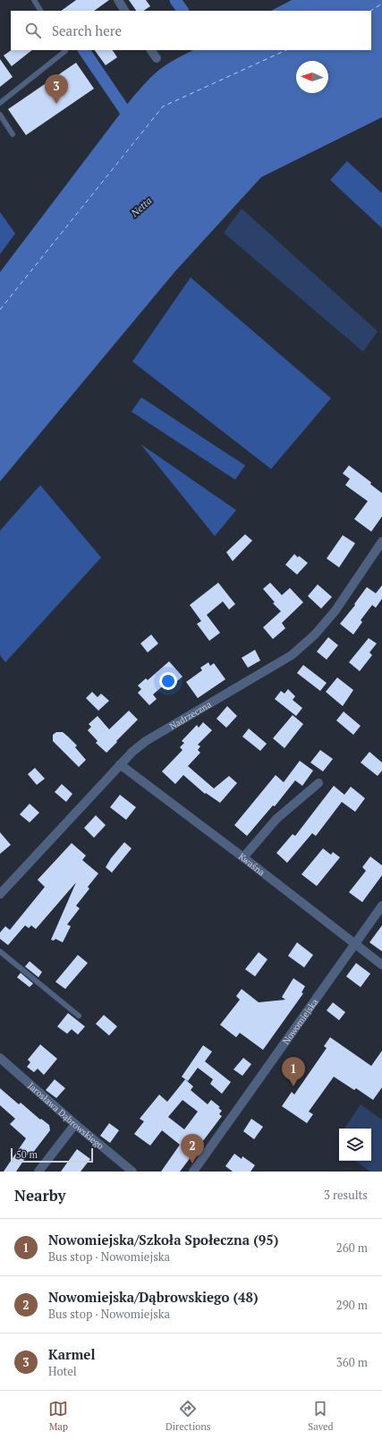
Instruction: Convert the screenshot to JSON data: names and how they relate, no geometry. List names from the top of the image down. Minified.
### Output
{"streets":{"street":["Nadrzeczna","Kwaśna","Nowomiejska","Jarosława Dąbrowskiego"]},"crossings":[["Nadrzeczna","Kwaśna"],["Kwaśna","Nowomiejska"]],"water":["Netta"],"scale_bar":"50 m","north":"left","page":{"search":"Search here","pins":["3","1","2"],"scale":"50 m","heading":["Nearby","3 results"],"list":[{"mark":"1","name":"Nowomiejska/Szkoła Społeczna (95)","note":"Bus stop · Nowomiejska","value":"260 m"},{"mark":"2","name":"Nowomiejska/Dąbrowskiego (48)","note":"Bus stop · Nowomiejska","value":"290 m"},{"mark":"3","name":"Karmel","note":"Hotel","value":"360 m"}],"nav":["Map","Directions","Saved"]}}
